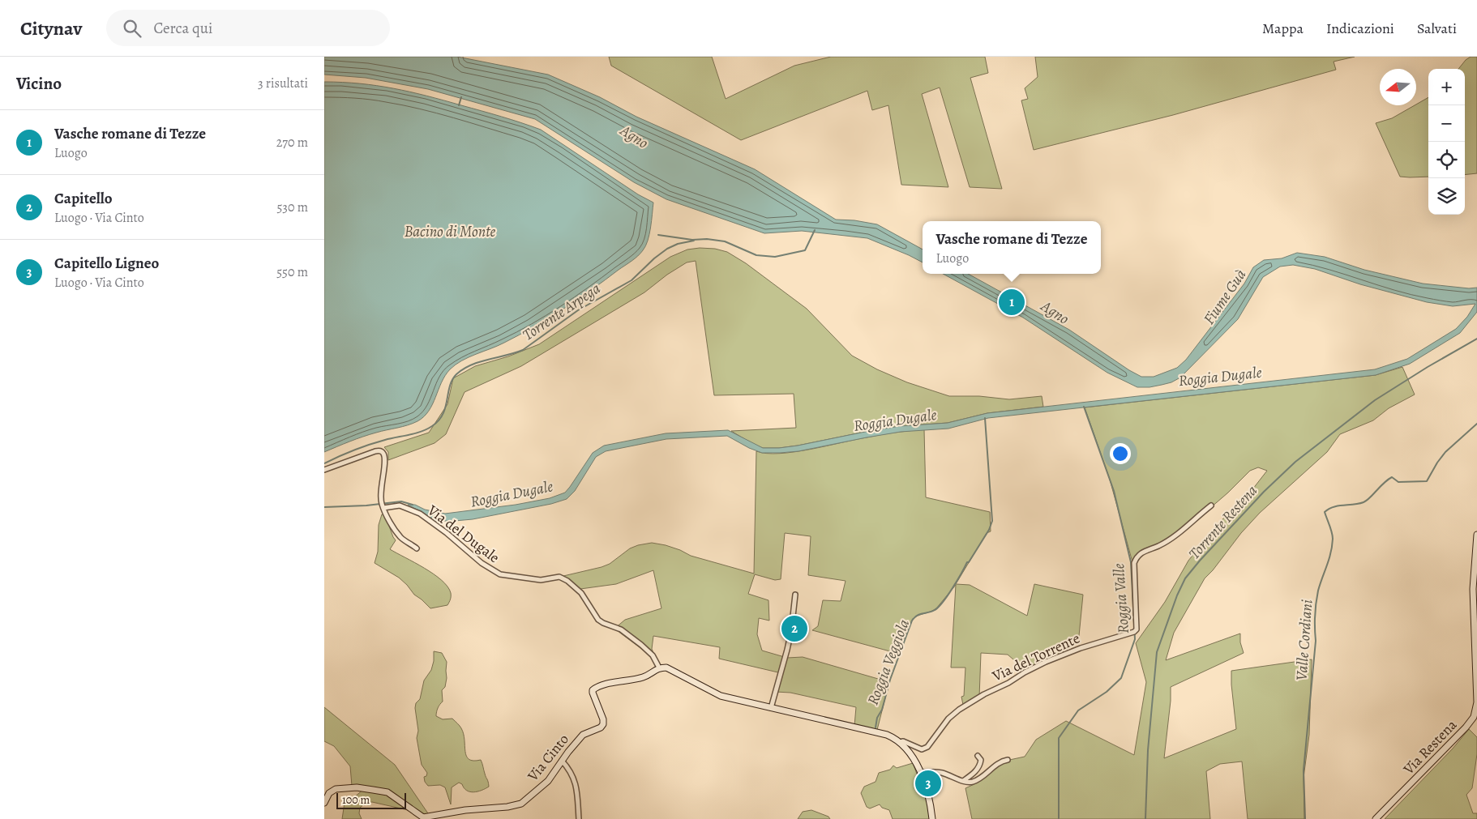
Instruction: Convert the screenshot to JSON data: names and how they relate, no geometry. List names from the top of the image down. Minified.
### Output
{"streets":{"street":["Via del Dugale","Via del Torrente","Via Restena","Via Cinto"]},"crossings":[["Via del Dugale","Via Cinto"]],"water":["Agno","Bacino di Monte","Fiume Guà","Torrente Arpega","Roggia Dugale","Torrente Restena","Roggia Valle","Valle Cordiani","Roggia Veggiola"],"scale_bar":"100 m","north":"left","page":{"header":"Citynav","search":"Cerca qui","nav":["Mappa","Indicazioni","Salvati"],"heading":["Vicino","3 risultati"],"map_buttons":["+","−"],"list":[{"mark":"1","name":"Vasche romane di Tezze","note":"Luogo","value":"270 m"},{"mark":"2","name":"Capitello","note":"Luogo · Via Cinto","value":"530 m"},{"mark":"3","name":"Capitello Ligneo","note":"Luogo · Via Cinto","value":"550 m"}],"popup":["Vasche romane di Tezze","Luogo"],"pins":["1","2","3"],"scale":"100 m"}}
